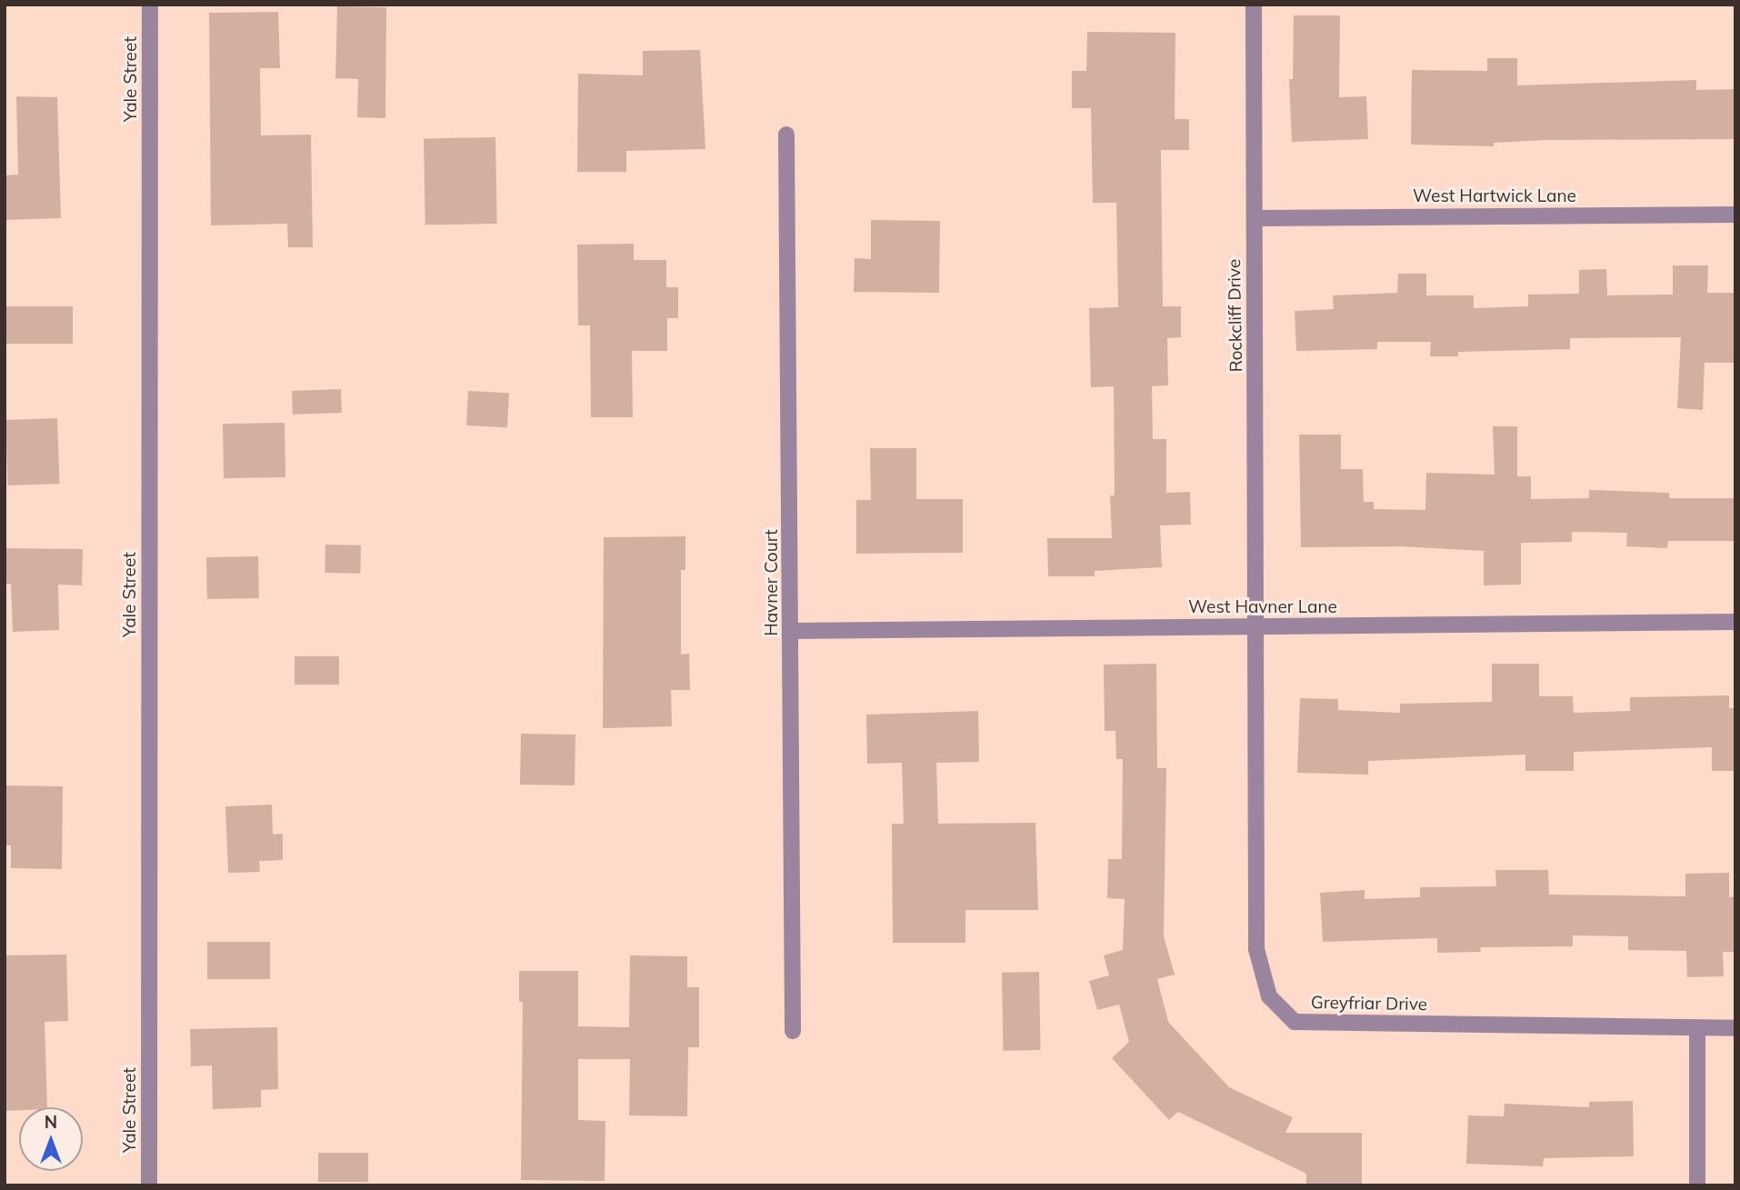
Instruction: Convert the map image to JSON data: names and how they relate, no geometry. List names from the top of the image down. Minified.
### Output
{"streets":{"street":["Yale Street","West Hartwick Lane","Rockcliff Drive","Havner Court","West Havner Lane","Greyfriar Drive"]},"crossings":[["West Hartwick Lane","Rockcliff Drive"],["Rockcliff Drive","West Havner Lane"],["Rockcliff Drive","Greyfriar Drive"],["Havner Court","West Havner Lane"],["West Havner Lane","Greyfriar Drive"]],"north":"top"}
